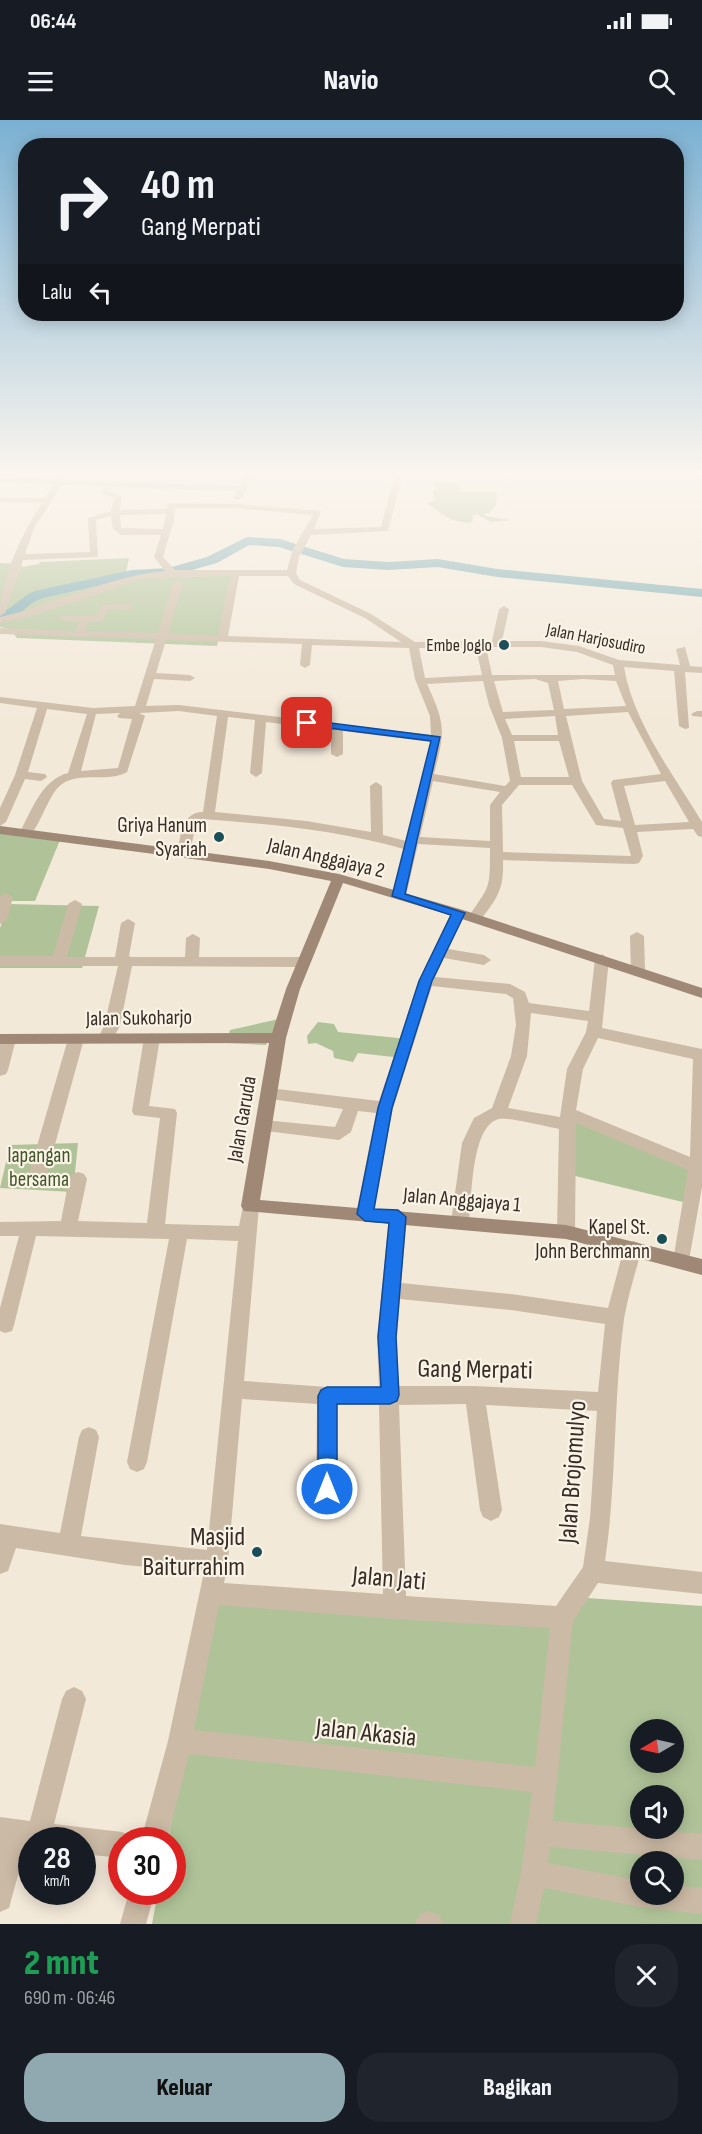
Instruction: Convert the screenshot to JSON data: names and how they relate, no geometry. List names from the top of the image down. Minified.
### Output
{"streets":{"street":["Jalan Harjosudiro","Jalan Anggajaya 2","Jalan Sukoharjo","Jalan Garuda","Jalan Anggajaya 1","Gang Merpati","Jalan Brojomulyo","Jalan Jati","Jalan Akasia"]},"crossings":[["Jalan Anggajaya 2","Jalan Garuda"],["Jalan Sukoharjo","Jalan Garuda"],["Jalan Garuda","Jalan Anggajaya 1"],["Jalan Anggajaya 1","Jalan Brojomulyo"],["Gang Merpati","Jalan Brojomulyo"],["Jalan Brojomulyo","Jalan Jati"],["Jalan Brojomulyo","Jalan Akasia"]],"parks":["lapangan bersama"],"places":["Embe Joglo","Griya Hanum Syariah","Kapel St. John Berchmann","Masjid Baiturrahim"],"north":"left","page":{"status":"06:44","header":"Navio","turn":["40 m","Gang Merpati"],"then":"Lalu","speed":"28 km/h","limit":"30","heading":["2 mnt","690 m · 06:46"],"buttons":["Keluar","Bagikan"]}}
